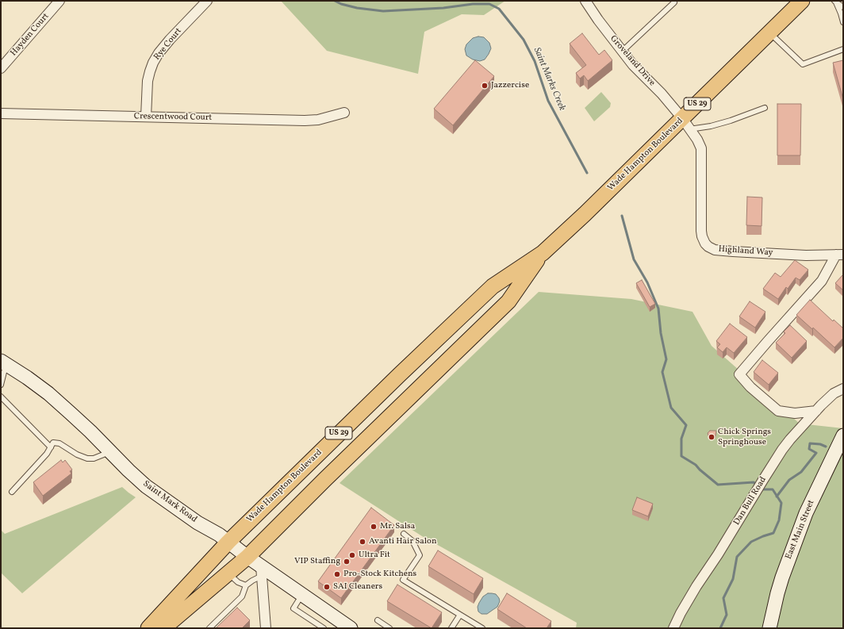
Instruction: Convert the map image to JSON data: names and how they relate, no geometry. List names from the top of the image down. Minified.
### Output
{"streets":{"main road":["US 29","Wade Hampton Boulevard"],"street":["Hayden Court","Rye Court","Groveland Drive","Crescentwood Court","Highland Way","Dan Bull Road","Saint Mark Road","East Main Street"]},"crossings":[["Rye Court","Crescentwood Court"],["Groveland Drive","Wade Hampton Boulevard"],["Groveland Drive","Highland Way"],["Wade Hampton Boulevard","Highland Way"],["Wade Hampton Boulevard","Saint Mark Road"]],"water":["Saint Marks Creek"],"places":["Jazzercise","Chick Springs Springhouse","Mr. Salsa","Avanti Hair Salon","Ultra Fit","VIP Staffing","Pro-Stock Kitchens","SAI Cleaners"]}
